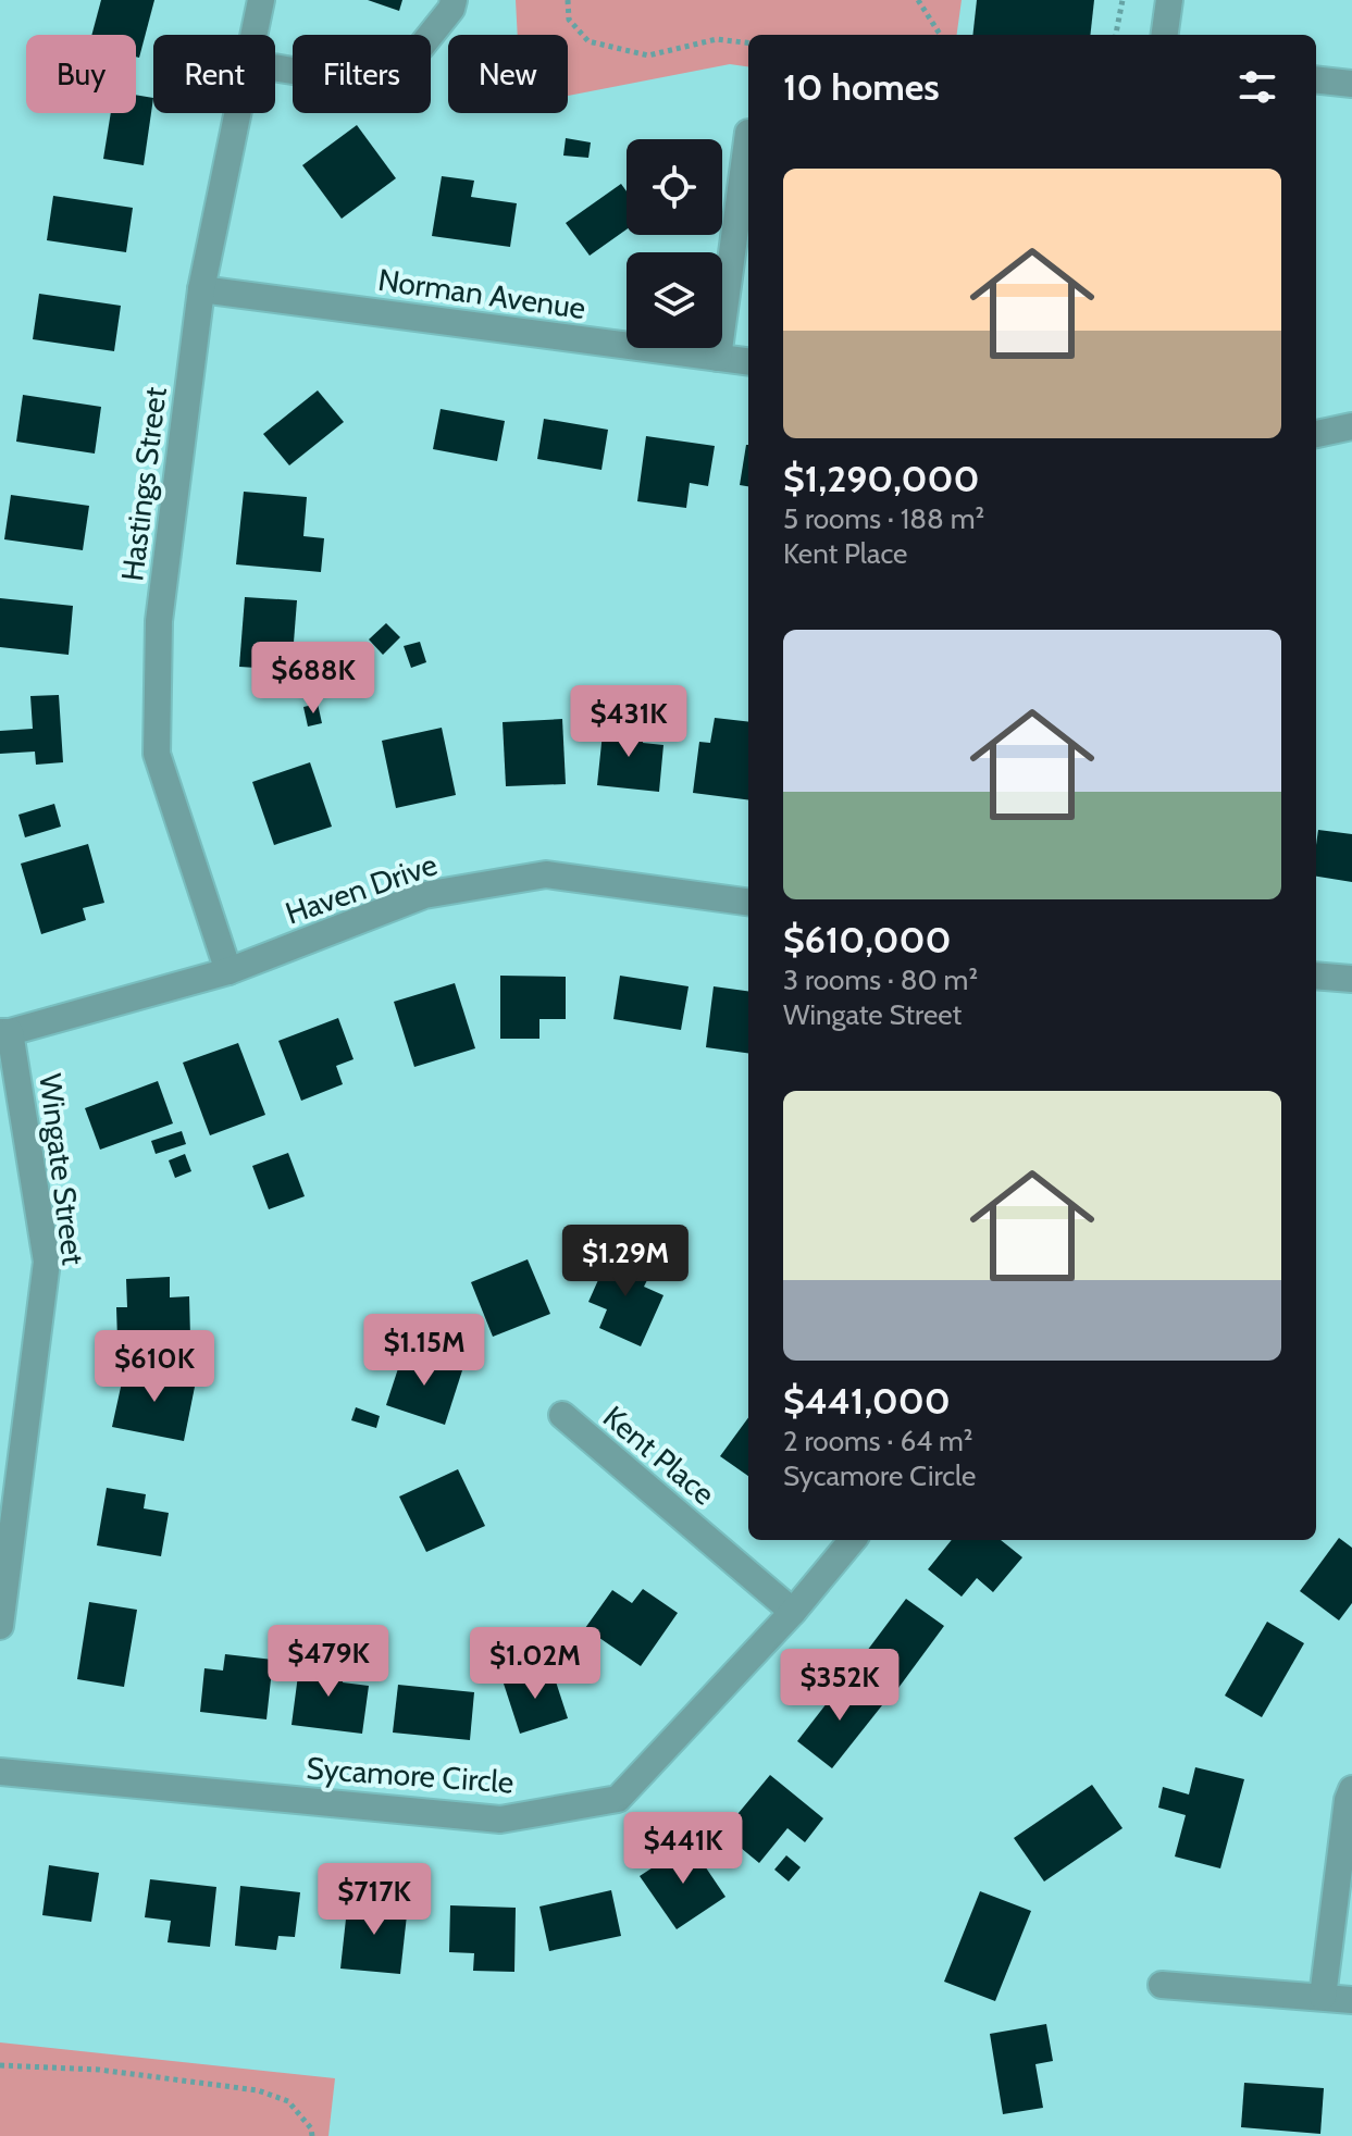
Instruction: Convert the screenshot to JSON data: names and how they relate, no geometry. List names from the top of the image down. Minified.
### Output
{"streets":{"street":["Norman Avenue","Hastings Street","Haven Drive","Wingate Street","Kent Place","Sycamore Circle"]},"crossings":[["Norman Avenue","Hastings Street"],["Hastings Street","Haven Drive"],["Haven Drive","Wingate Street"],["Kent Place","Sycamore Circle"]],"page":{"chip":["Buy","Rent","Filters","New"],"heading":"10 homes","list":[{"name":"$1,290,000","note":"5 rooms · 188 m² · Kent Place"},{"name":"$610,000","note":"3 rooms · 80 m² · Wingate Street"},{"name":"$441,000","note":"2 rooms · 64 m² · Sycamore Circle"}],"price":["$688K","$431K","$1.29M","$1.15M","$610K","$479K","$1.02M","$352K","$441K","$717K"]}}
